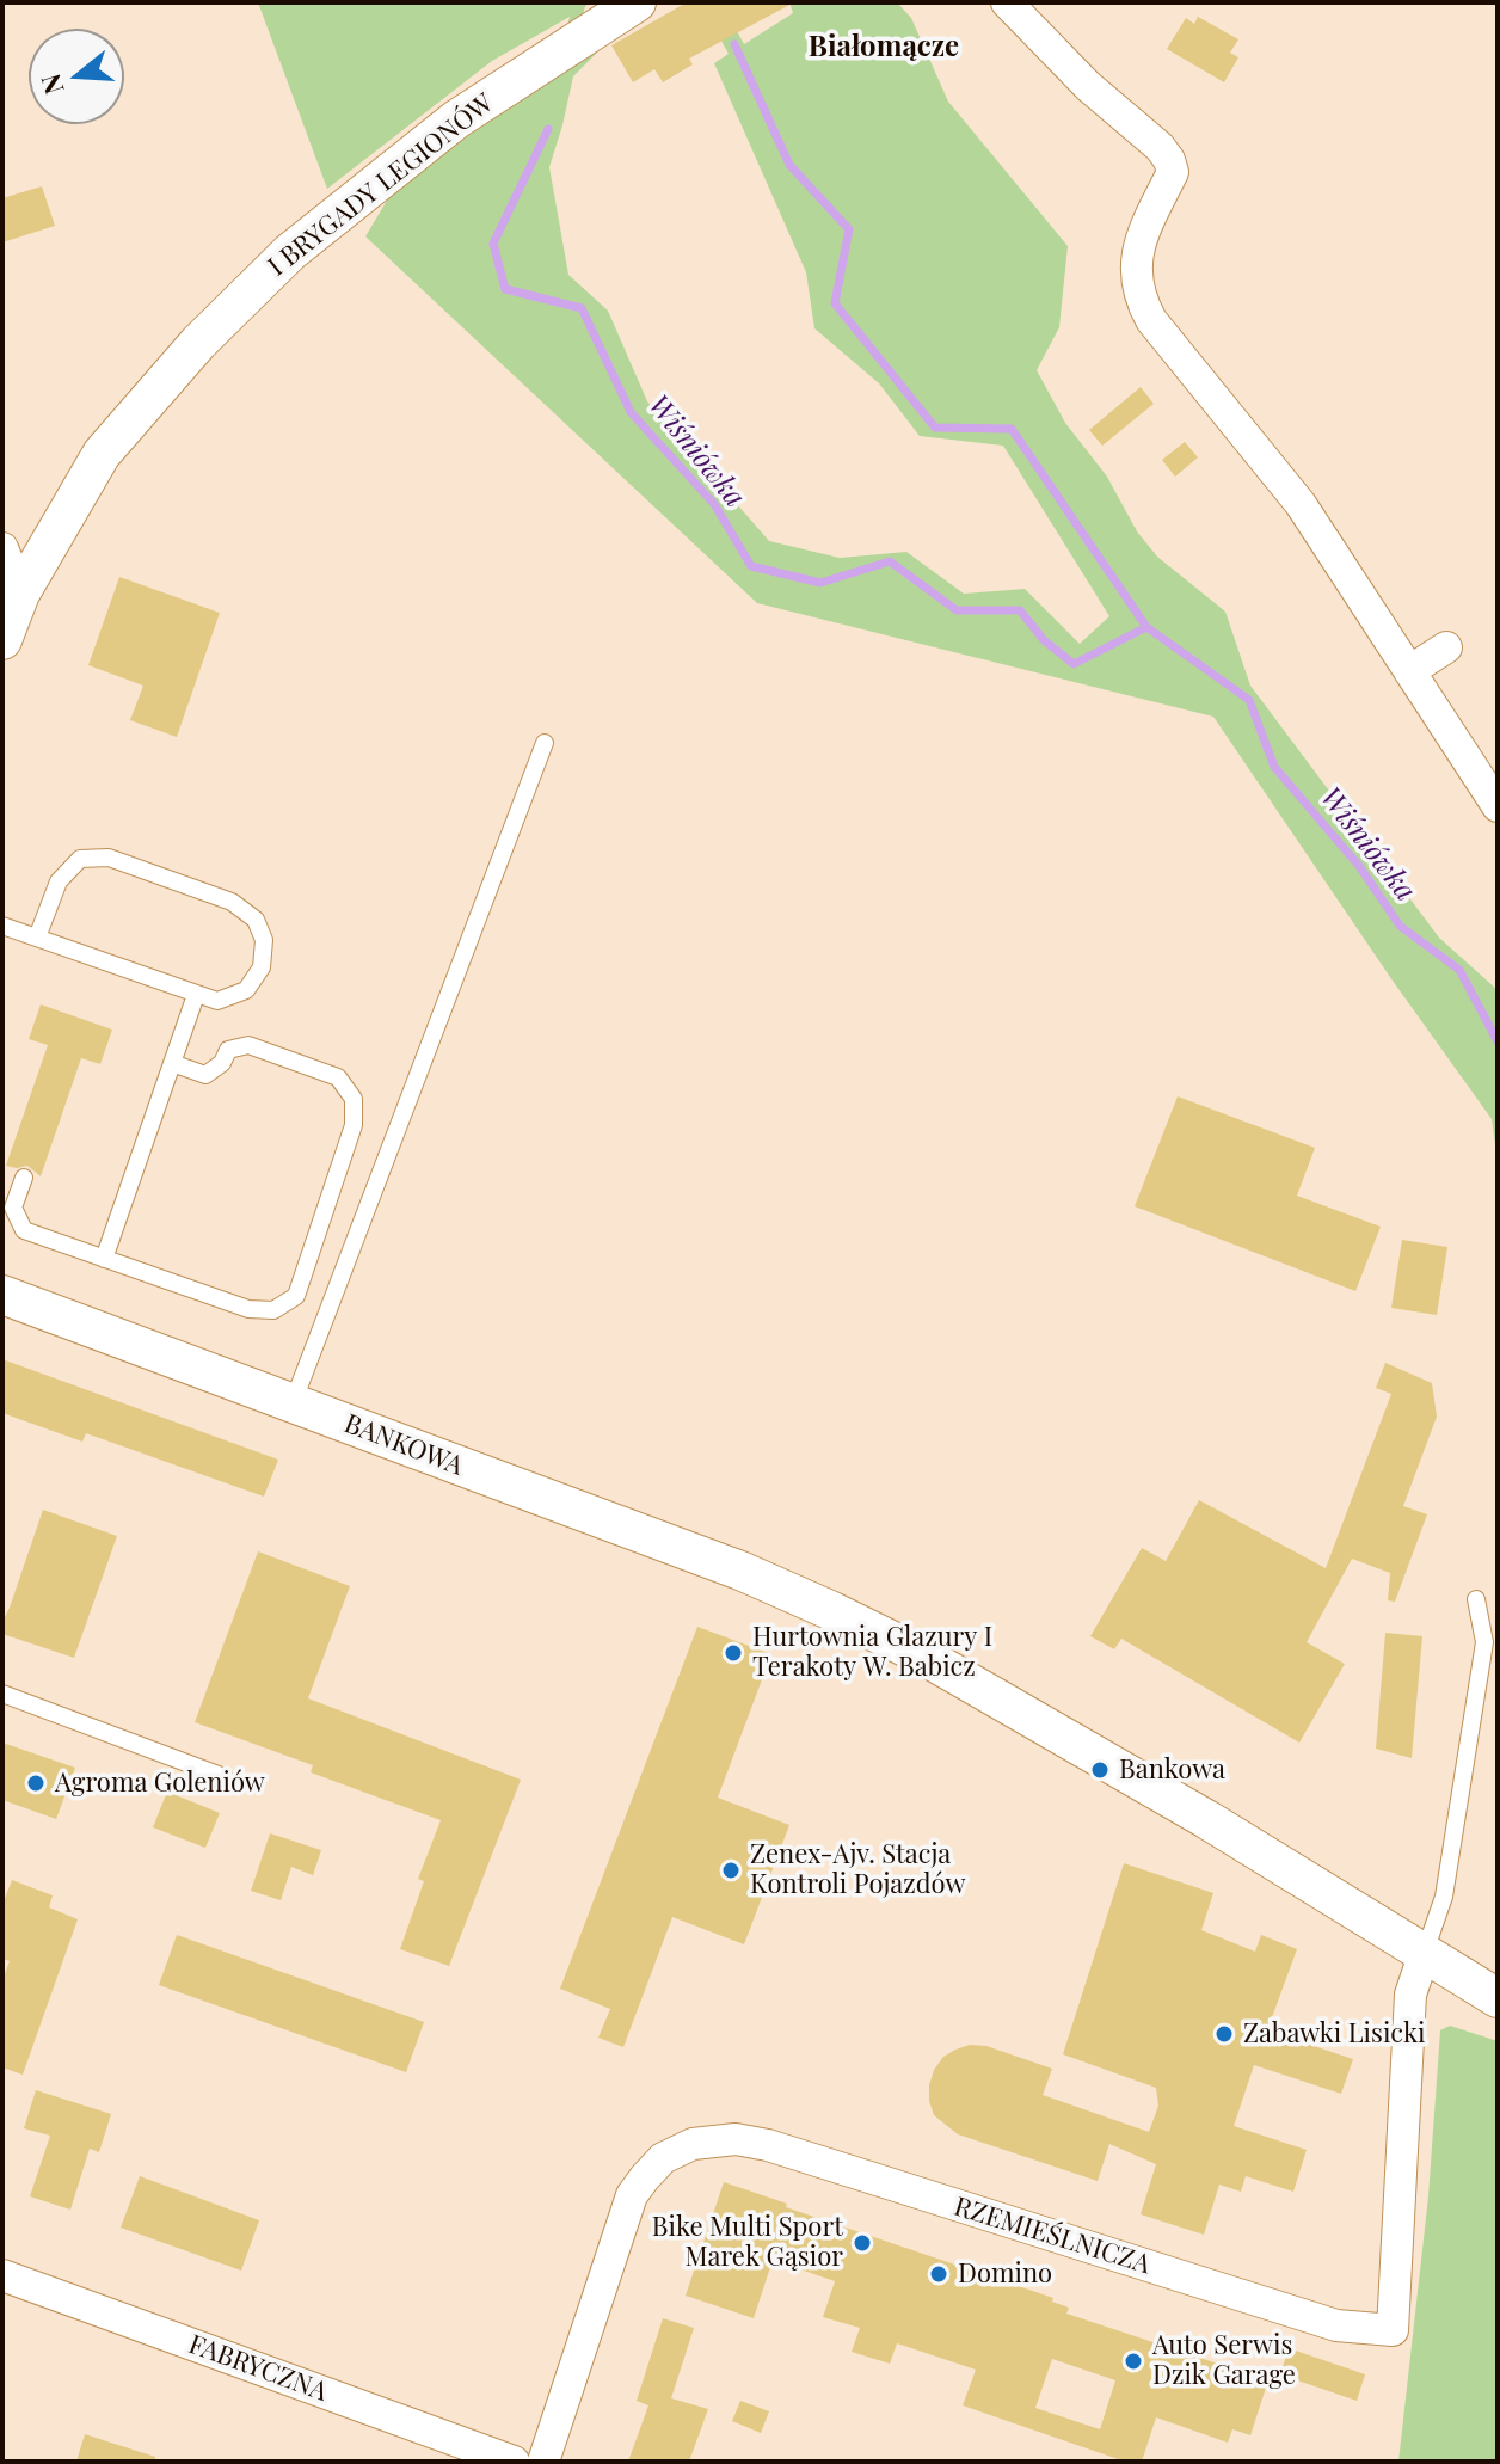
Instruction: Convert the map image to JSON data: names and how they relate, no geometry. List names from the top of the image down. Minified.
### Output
{"streets":{"street":["I BRYGADY LEGIONÓW","BANKOWA","RZEMIEŚLNICZA","FABRYCZNA"]},"crossings":[["BANKOWA","RZEMIEŚLNICZA"]],"districts":["Białomącze"],"water":["Wiśniówka"],"places":["Hurtownia Glazury I Terakoty W. Babicz","Bankowa","Agroma Goleniów","Zenex-Ajv. Stacja Kontroli Pojazdów","Zabawki Lisicki","Bike Multi Sport Marek Gąsior","Domino","Auto Serwis Dzik Garage"],"north":"left"}
